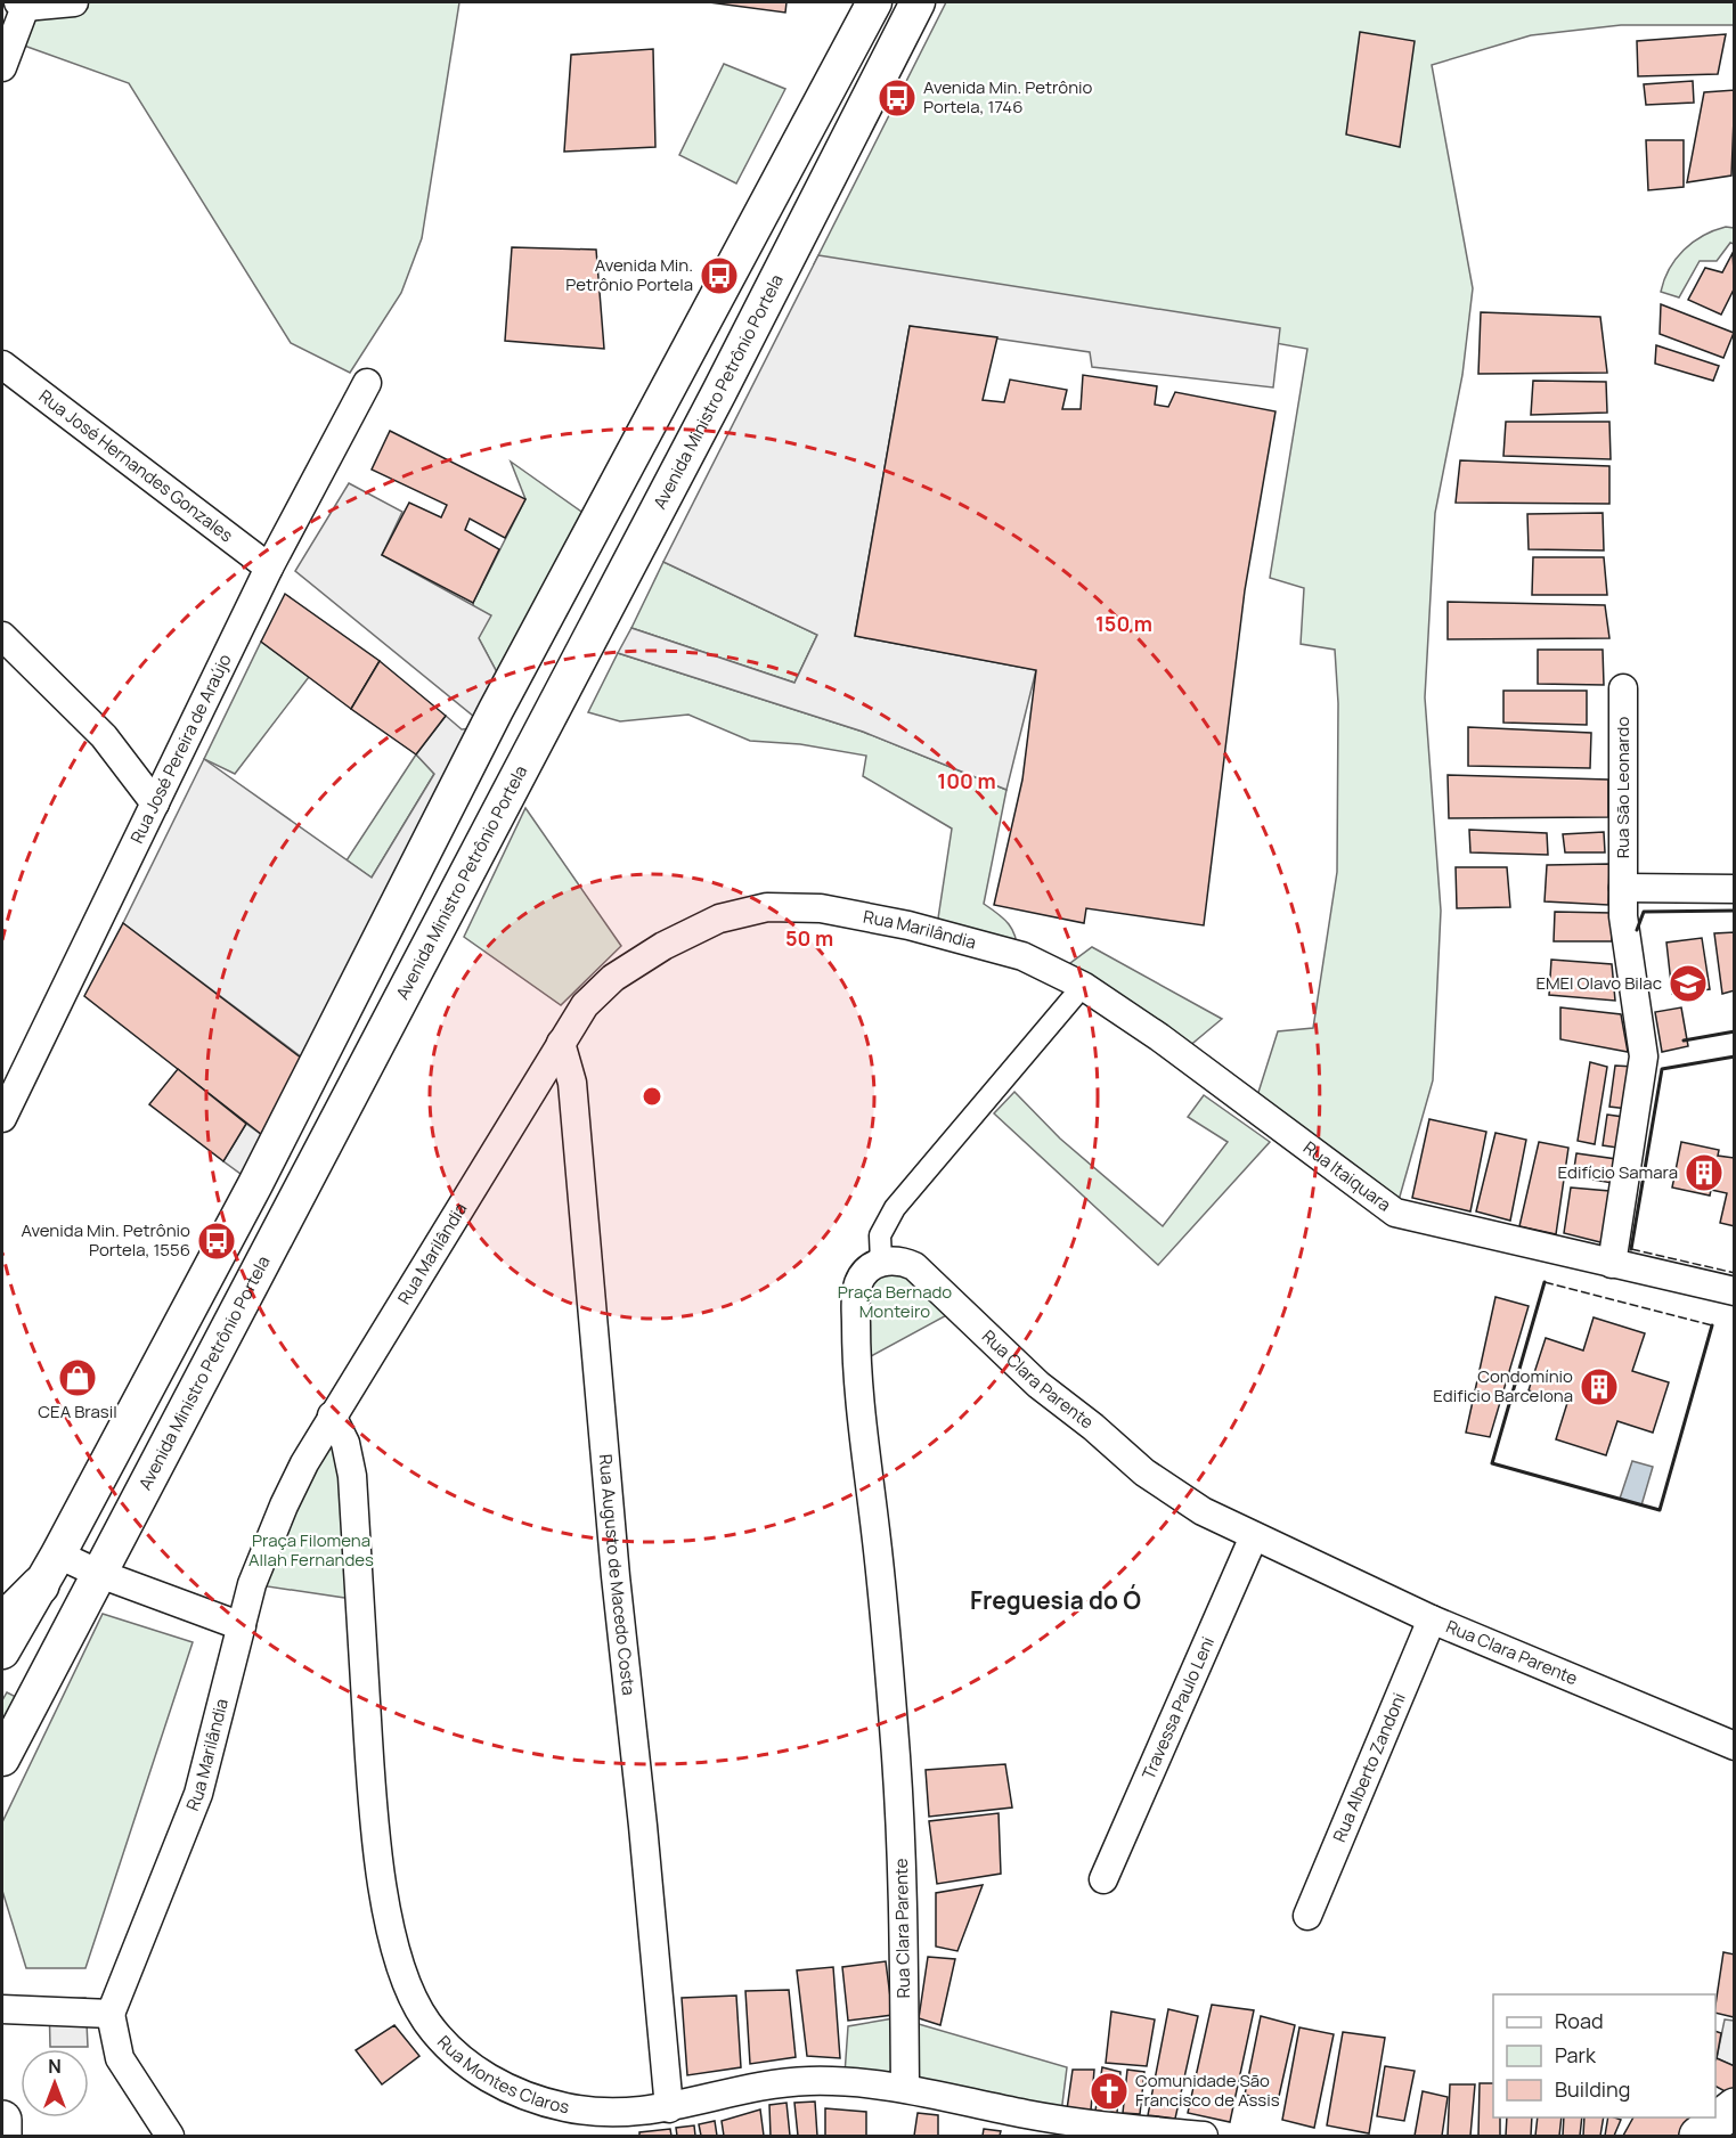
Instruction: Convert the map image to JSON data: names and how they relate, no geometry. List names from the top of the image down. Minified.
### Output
{"streets":{"street":["Avenida Ministro Petrônio Portela","Rua José Hernandes Gonzales","Rua José Pereira de Araújo","Rua São Leonardo","Rua Marilândia","Rua Itaiquara","Rua Clara Parente","Rua Augusto de Macedo Costa","Travessa Paulo Leni","Rua Alberto Zandoni","Rua Montes Claros"]},"crossings":[["Rua José Hernandes Gonzales","Rua José Pereira de Araújo"],["Rua São Leonardo","Rua Itaiquara"],["Rua Marilândia","Rua Itaiquara"],["Rua Marilândia","Rua Augusto de Macedo Costa"],["Rua Marilândia","Rua Montes Claros"],["Rua Clara Parente","Travessa Paulo Leni"],["Rua Clara Parente","Rua Alberto Zandoni"],["Rua Clara Parente","Rua Montes Claros"],["Rua Augusto de Macedo Costa","Rua Montes Claros"]],"districts":["Freguesia do Ó"],"parks":["Praça Bernado Monteiro","Praça Filomena Allah Fernandes"],"places":{"bus stop":["Avenida Min. Petrônio Portela, 1746","Avenida Min. Petrônio Portela","Avenida Min. Petrônio Portela, 1556"],"school or university":["EMEI Olavo Bilac"],"building":["Edifício Samara","Condomínio Edificio Barcelona"],"shop":["CEA Brasil"],"church":["Comunidade São Francisco de Assis"]},"legend":["Road","Park","Building"],"north":"top","rings":["150 m","100 m","50 m"]}
